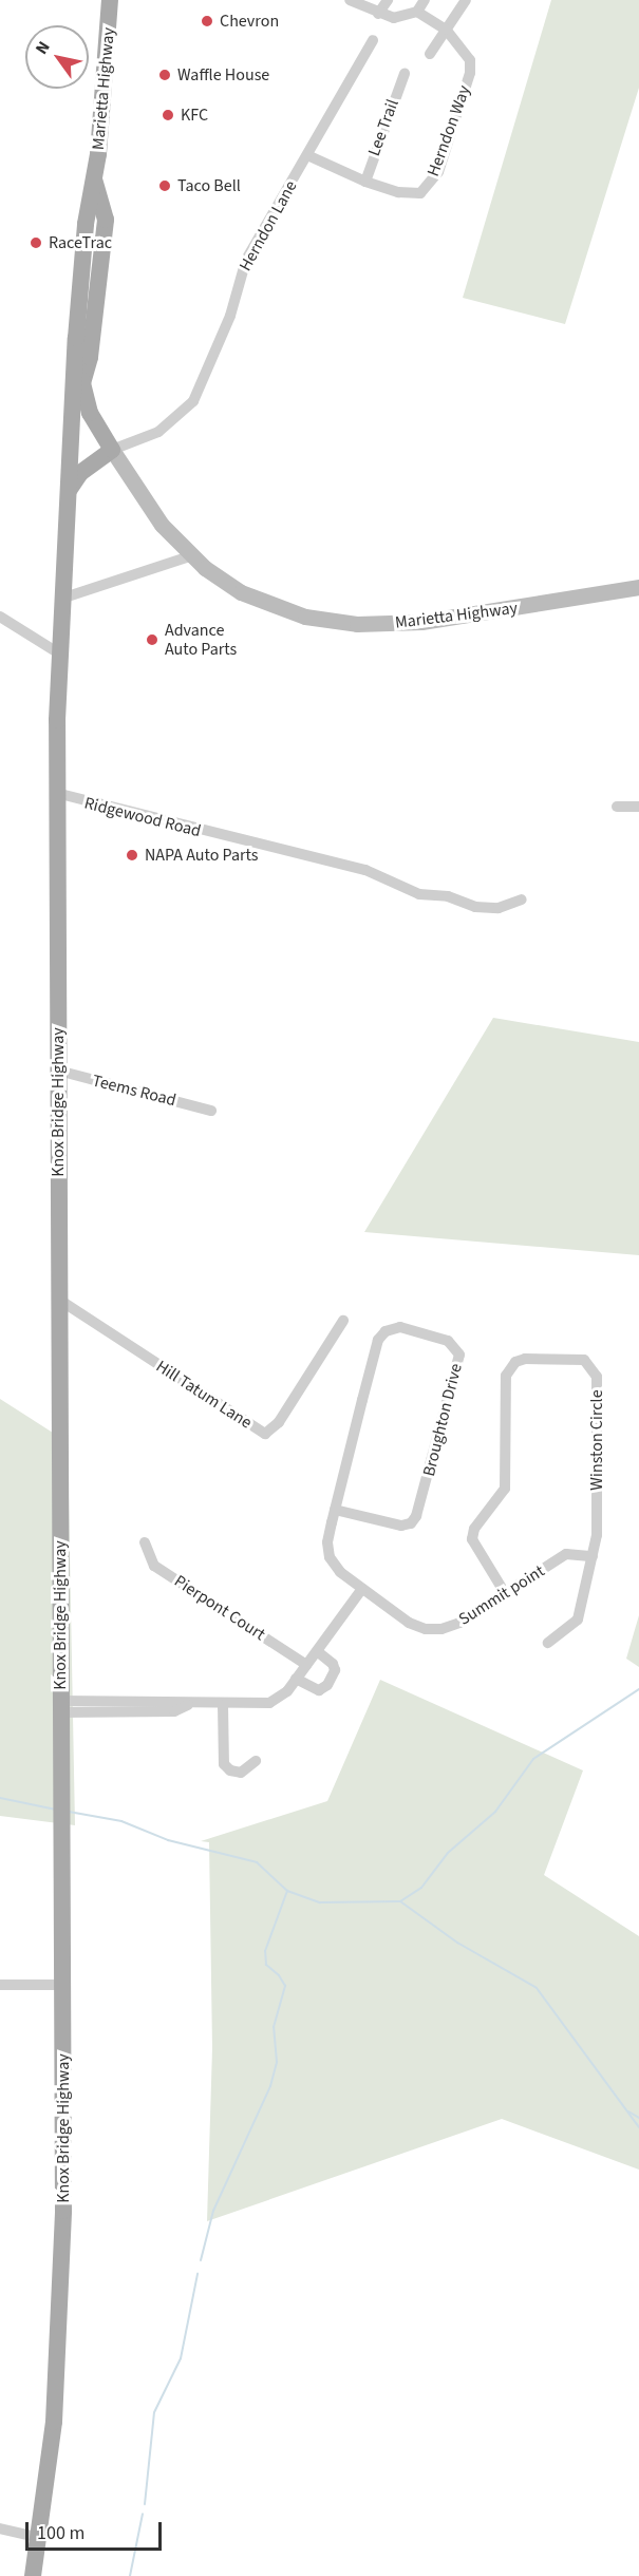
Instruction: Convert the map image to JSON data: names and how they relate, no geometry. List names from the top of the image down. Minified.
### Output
{"streets":{"main road":["Marietta Highway","Knox Bridge Highway"],"street":["Lee Trail","Herndon Way","Herndon Lane","Ridgewood Road","Teems Road","Hill Tatum Lane","Broughton Drive","Winston Circle","Summit point","Pierpont Court"]},"crossings":[["Marietta Highway","Herndon Lane"],["Marietta Highway","Knox Bridge Highway"],["Lee Trail","Herndon Way"],["Herndon Way","Herndon Lane"],["Ridgewood Road","Knox Bridge Highway"],["Teems Road","Knox Bridge Highway"],["Knox Bridge Highway","Hill Tatum Lane"],["Broughton Drive","Summit point"],["Winston Circle","Summit point"]],"places":["Chevron","Waffle House","KFC","Taco Bell","RaceTrac","Advance Auto Parts","NAPA Auto Parts"],"scale_bar":"100 m","north":"top left"}
